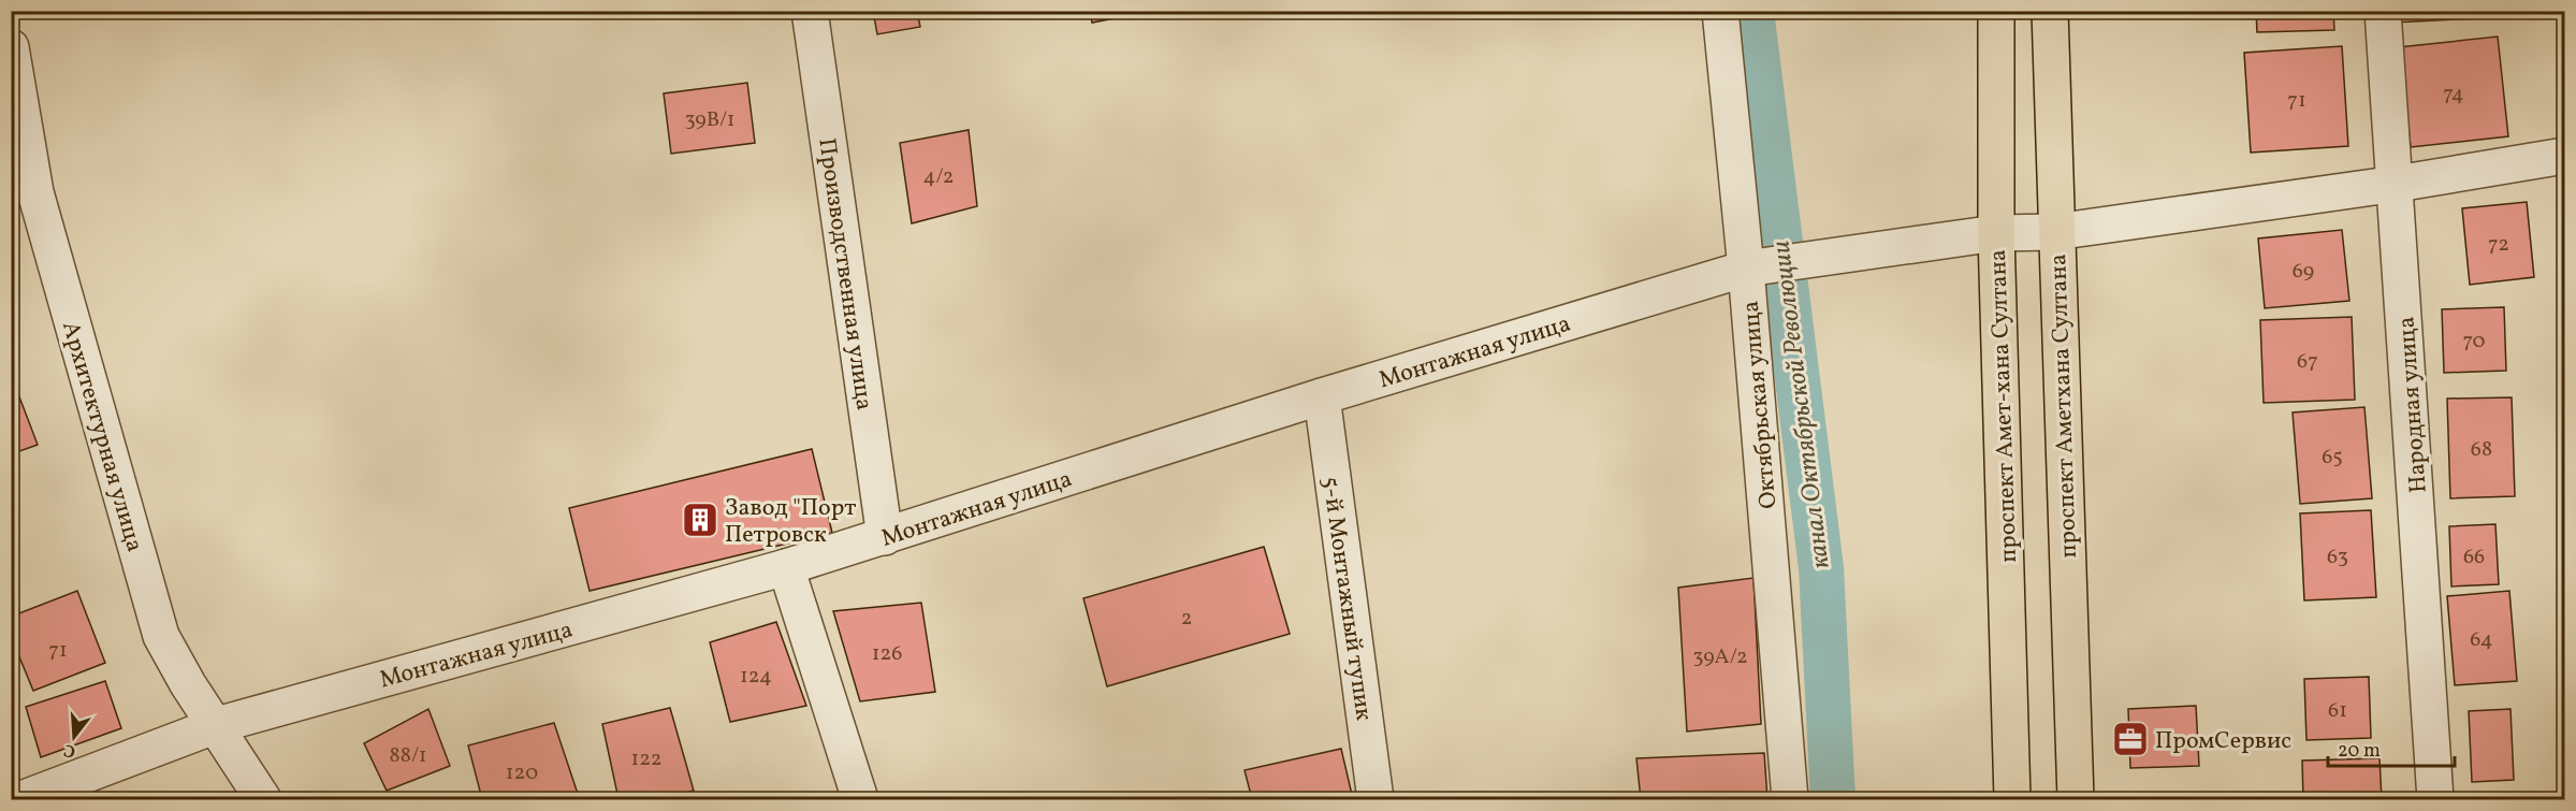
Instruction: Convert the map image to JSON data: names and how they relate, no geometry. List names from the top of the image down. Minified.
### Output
{"streets":{"main road":["проспект Амет-хана Султана","проспект Аметхана Султана"],"street":["Производственная улица","Монтажная улица","Октябрьская улица","Народная улица","Архитектурная улица","5-й Монтажный тупик"]},"crossings":[["Производственная улица","Монтажная улица"],["Монтажная улица","Октябрьская улица"],["Монтажная улица","Народная улица"],["Монтажная улица","проспект Амет-хана Султана"],["Монтажная улица","проспект Аметхана Султана"],["Монтажная улица","Архитектурная улица"],["Монтажная улица","5-й Монтажный тупик"]],"water":["канал Октябрьской Революции"],"places":{"building":["Завод \"Порт Петровск"],"office":["ПромСервис"]},"house_numbers":["74","71","39В/1","4/2","72","69","70","67","68","65","63","66","2","64","71","126","39А/2","124","61","88/1","122","120"],"scale_bar":"20 m","north":"bottom"}
